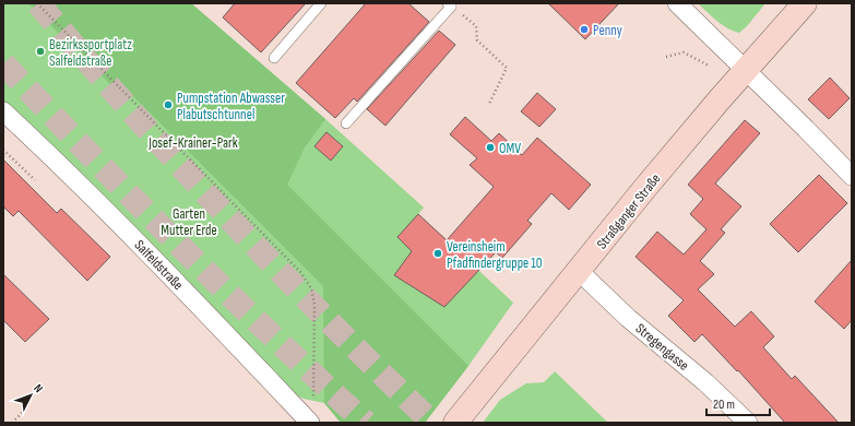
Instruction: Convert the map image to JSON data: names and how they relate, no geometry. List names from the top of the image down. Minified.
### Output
{"streets":{"street":["Straßganger Straße","Salfeldstraße","Stregengasse"]},"crossings":[["Straßganger Straße","Stregengasse"]],"parks":["Josef-Krainer-Park","Garten Mutter Erde"],"places":["Penny","Bezirkssportplatz Salfeldstraße","Pumpstation Abwasser Plabutschtunnel","OMV","Vereinsheim Pfadfindergruppe 10"],"scale_bar":"20 m","north":"top right"}
